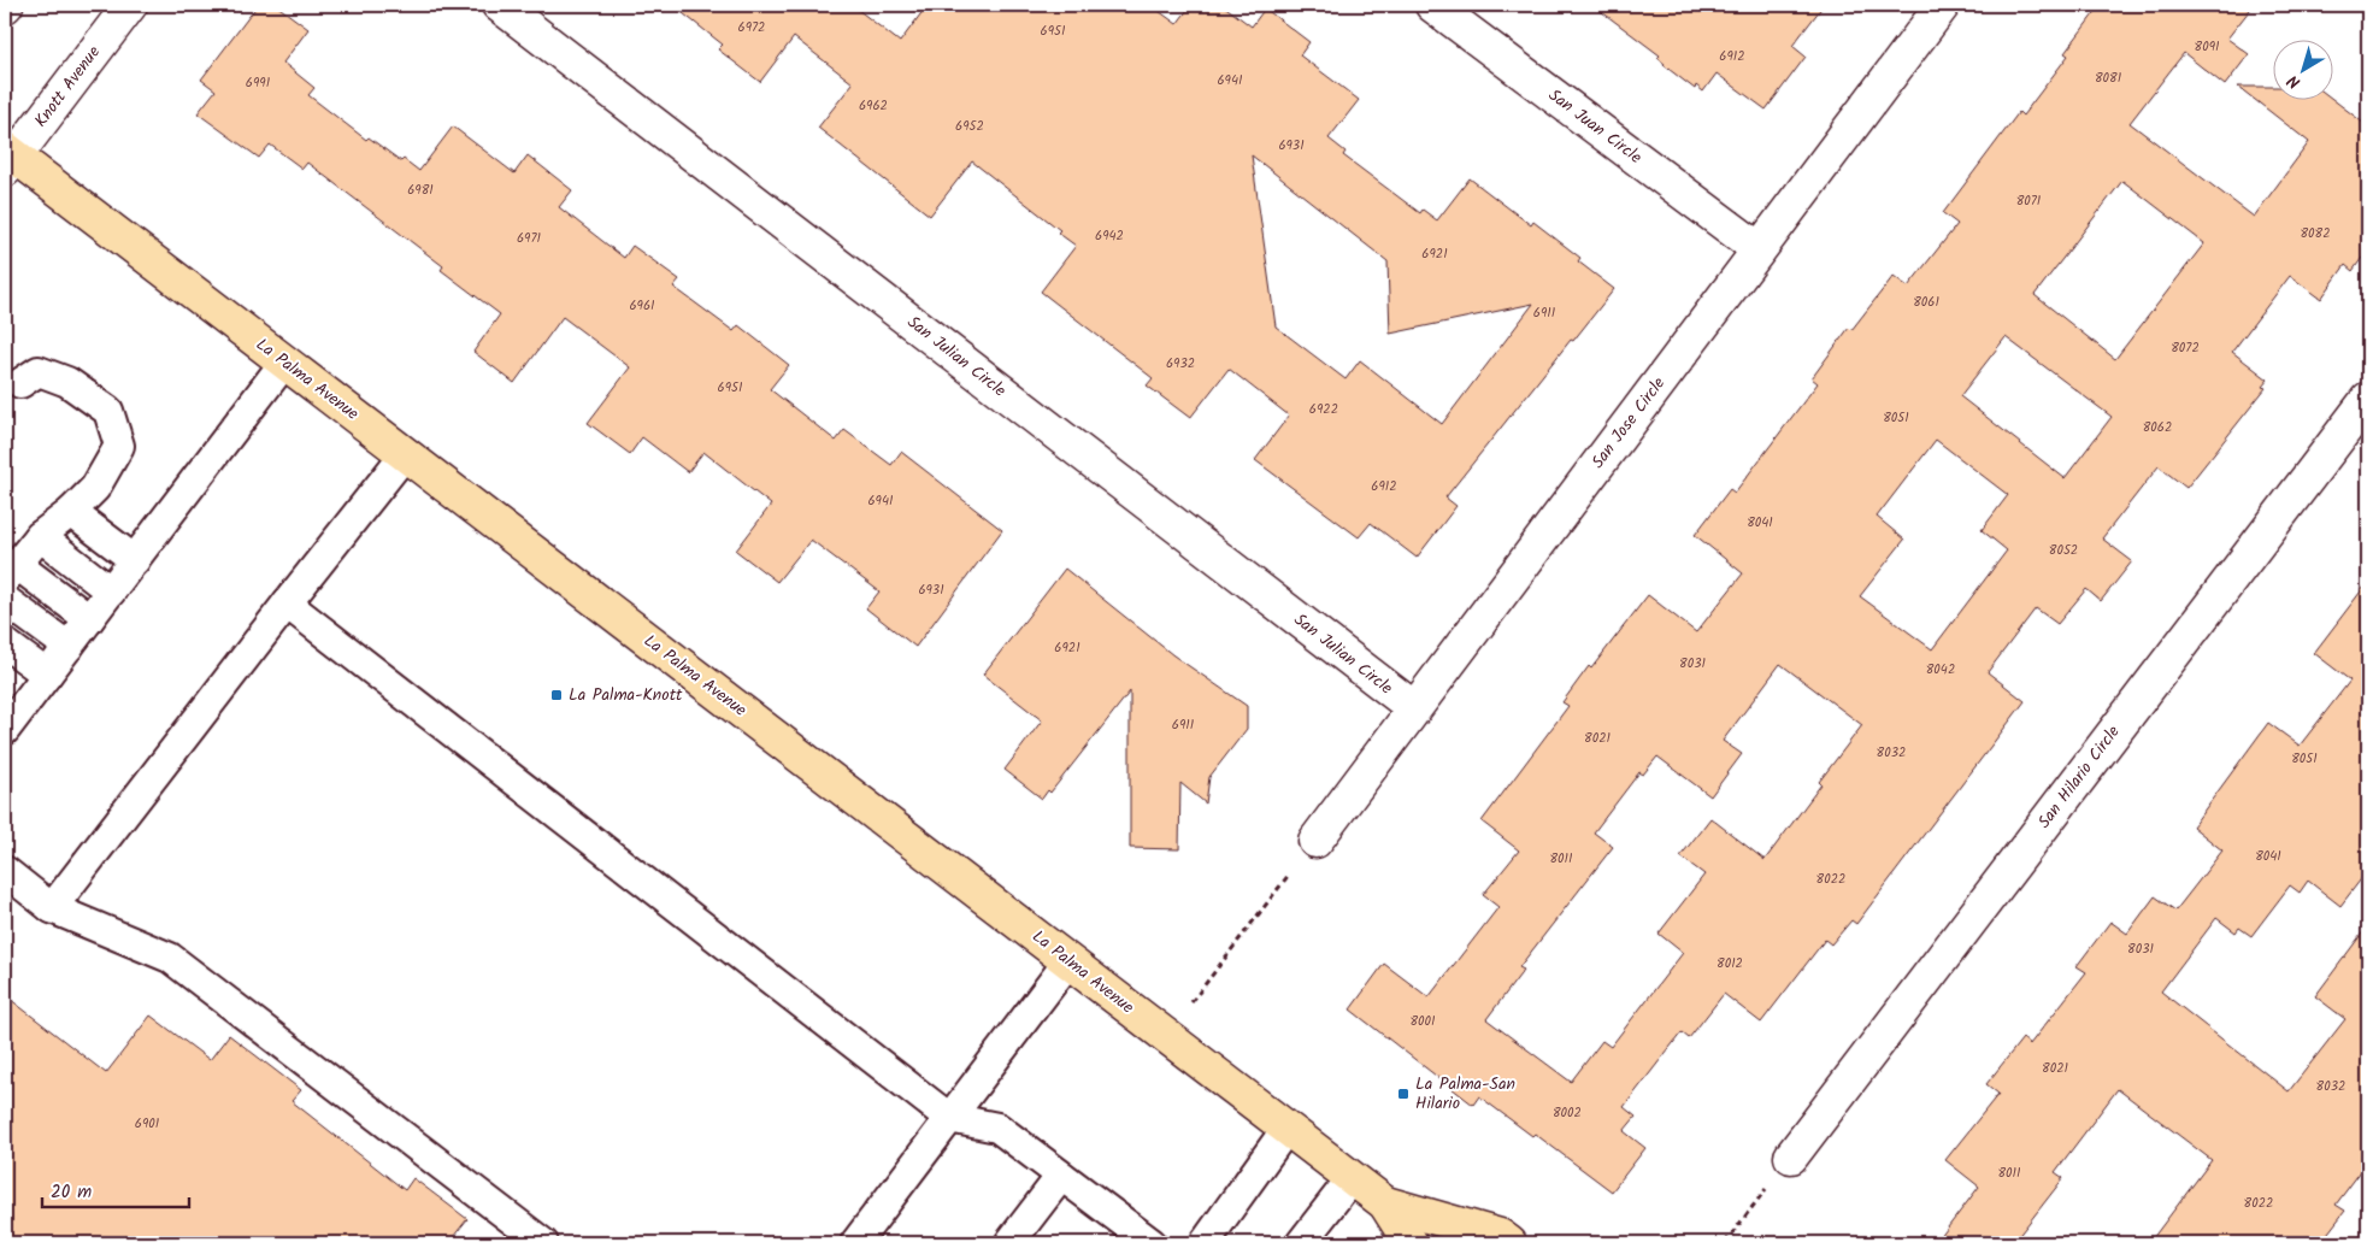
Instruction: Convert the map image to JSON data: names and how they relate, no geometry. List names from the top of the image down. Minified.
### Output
{"streets":{"main road":["La Palma Avenue"],"street":["Knott Avenue","San Juan Circle","San Julian Circle","San Jose Circle","San Hilario Circle"]},"crossings":[["Knott Avenue","La Palma Avenue"],["San Juan Circle","San Jose Circle"],["San Julian Circle","San Jose Circle"]],"places":{"transit":["La Palma-Knott","La Palma-San Hilario"]},"house_numbers":["6972","6951","8091","6912","8081","6941","6991","6962","6952","6931","6981","8071","8082","6942","6971","6921","8061","6961","6911","8072","6932","6951","6922","8051","8062","6912","6941","8041","8052","6931","6921","8031","8042","6911","8021","8032","8051","8041","8011","8022","8031","8012","8001","8021","8032","8002","6901","8011","8022"],"scale_bar":"20 m","north":"bottom left"}
